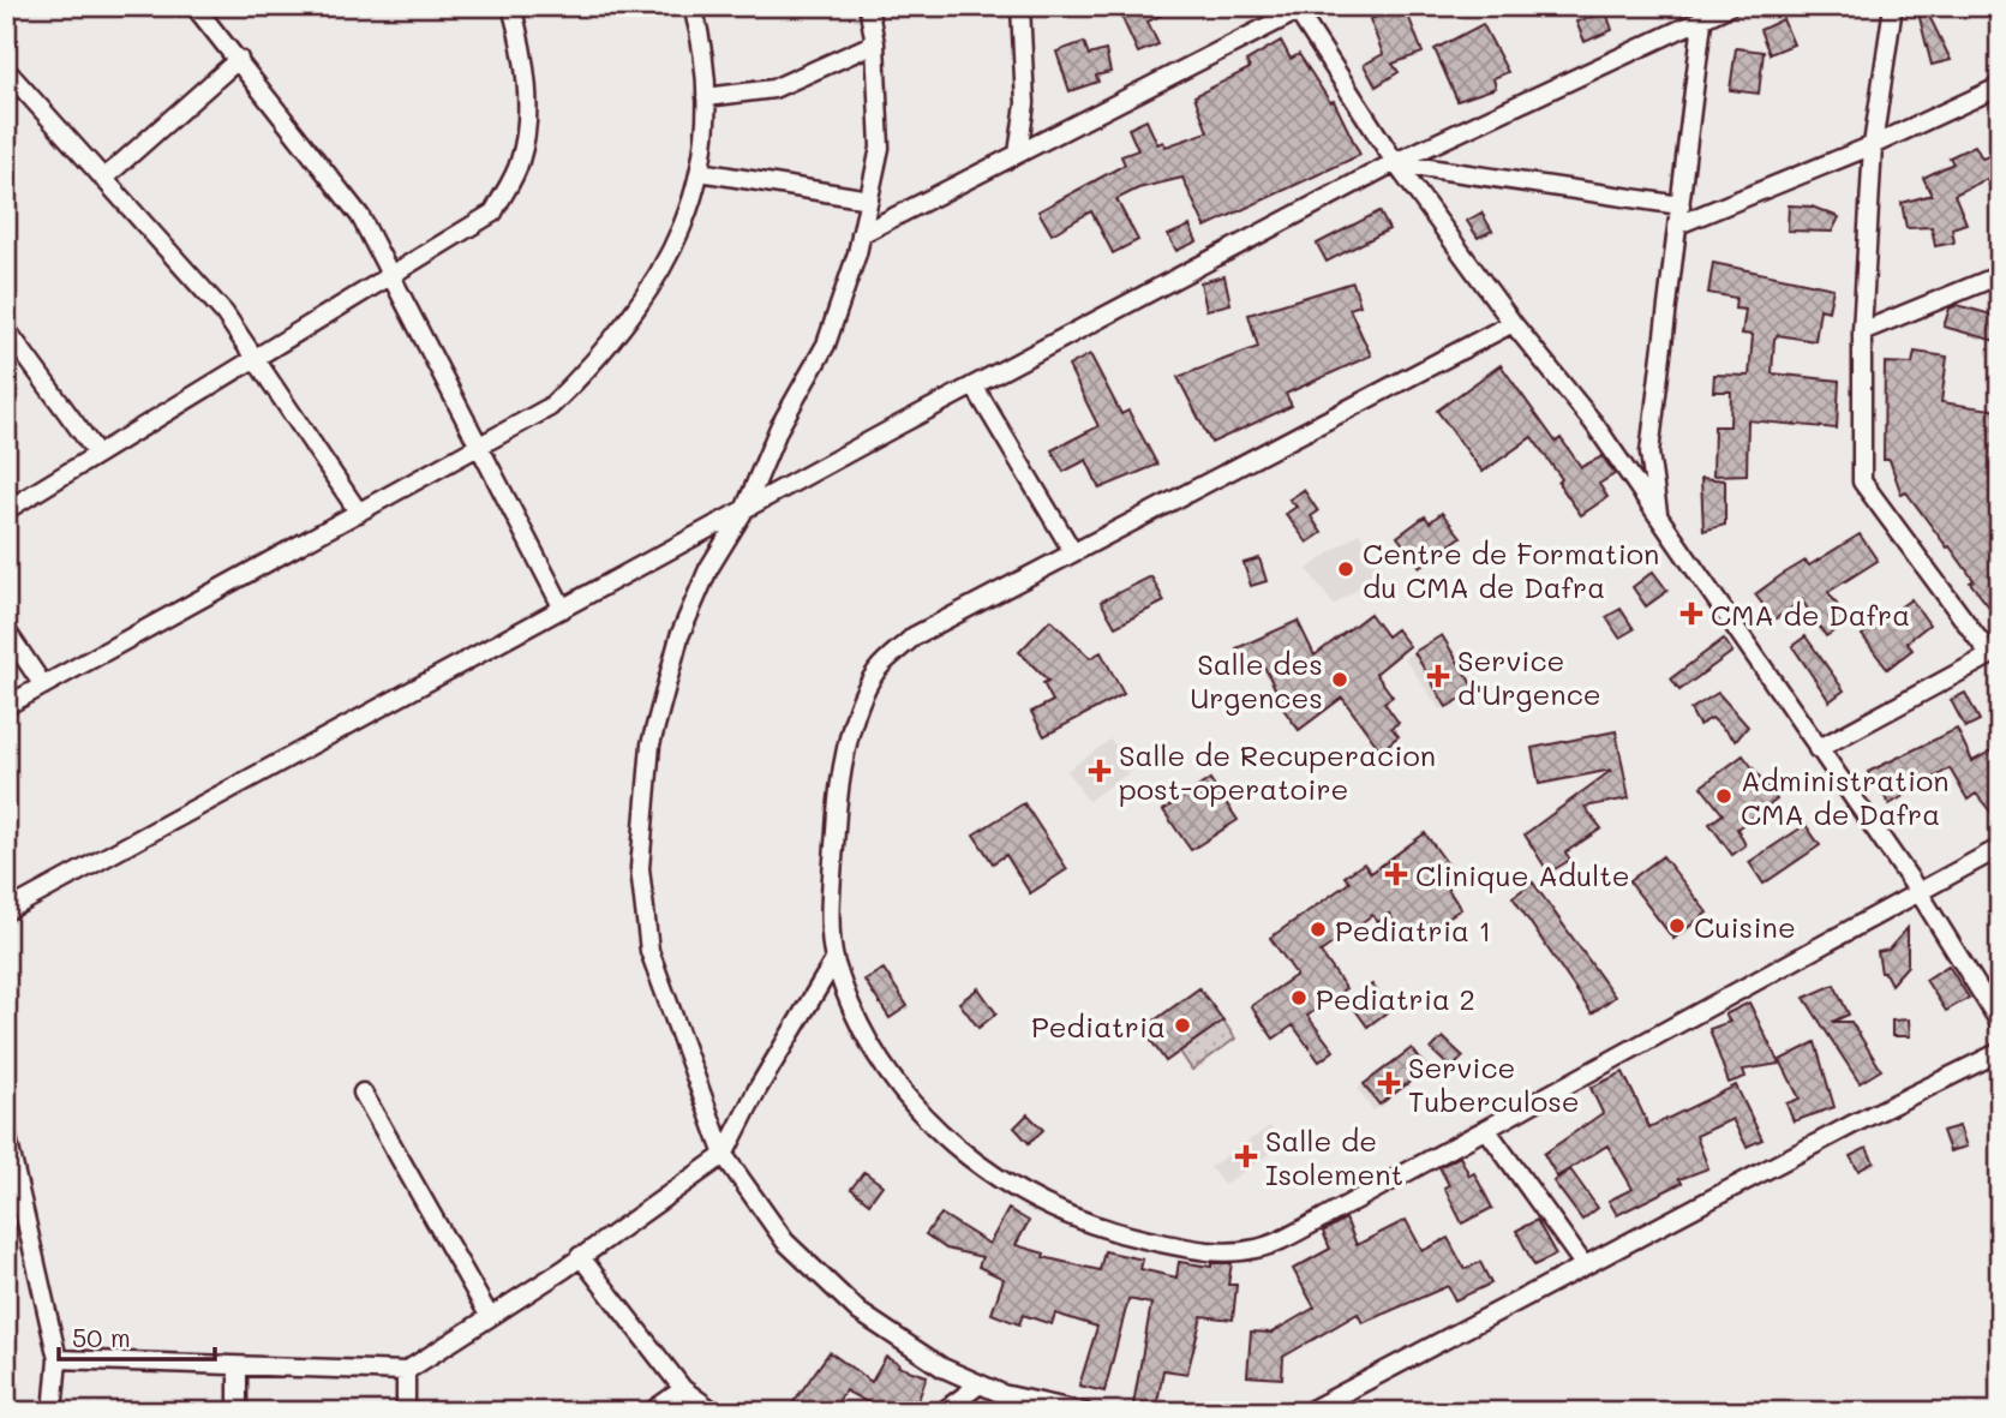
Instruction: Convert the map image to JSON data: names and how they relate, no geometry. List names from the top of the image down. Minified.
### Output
{"places":{"other":["Centre de Formation du CMA de Dafra","Salle des Urgences","Administration CMA de Dafra","Cuisine","Pediatria 1","Pediatria 2","Pediatria"],"health":["CMA de Dafra","Service d'Urgence","Salle de Recuperacion post-operatoire","Clinique Adulte","Service Tuberculose","Salle de Isolement"]},"scale_bar":"50 m"}
